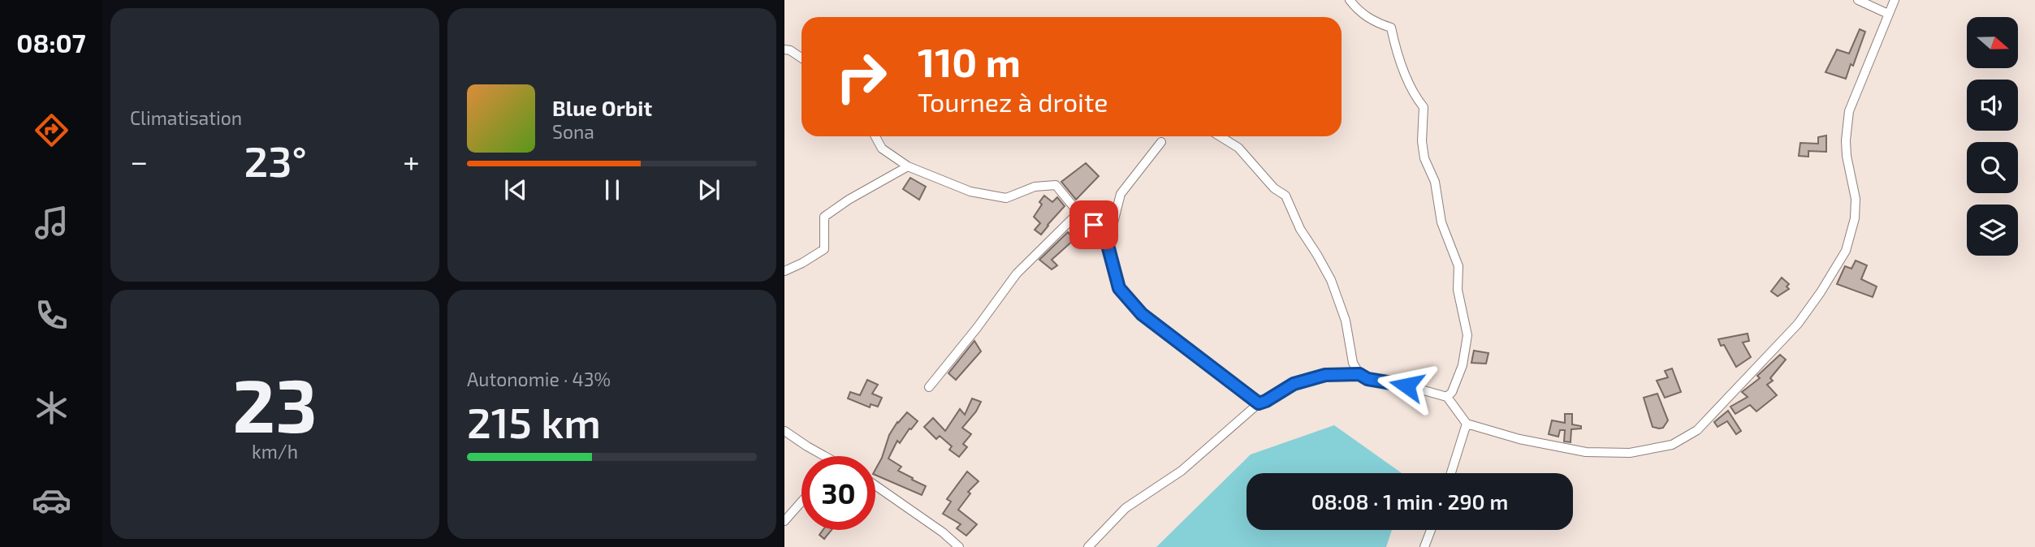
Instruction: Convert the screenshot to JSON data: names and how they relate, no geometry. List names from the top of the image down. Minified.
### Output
{"north":"right","page":{"tabs":"08:07","tile":["Climatisation",["23","km/h"],["Autonomie · 43%","215 km"]],"turn":["110 m","Tournez à droite"],"song":["Blue Orbit","Sona"],"heat":["−","23°","+"],"limit":"30","trip":"08:08 · 1 min · 290 m"}}
